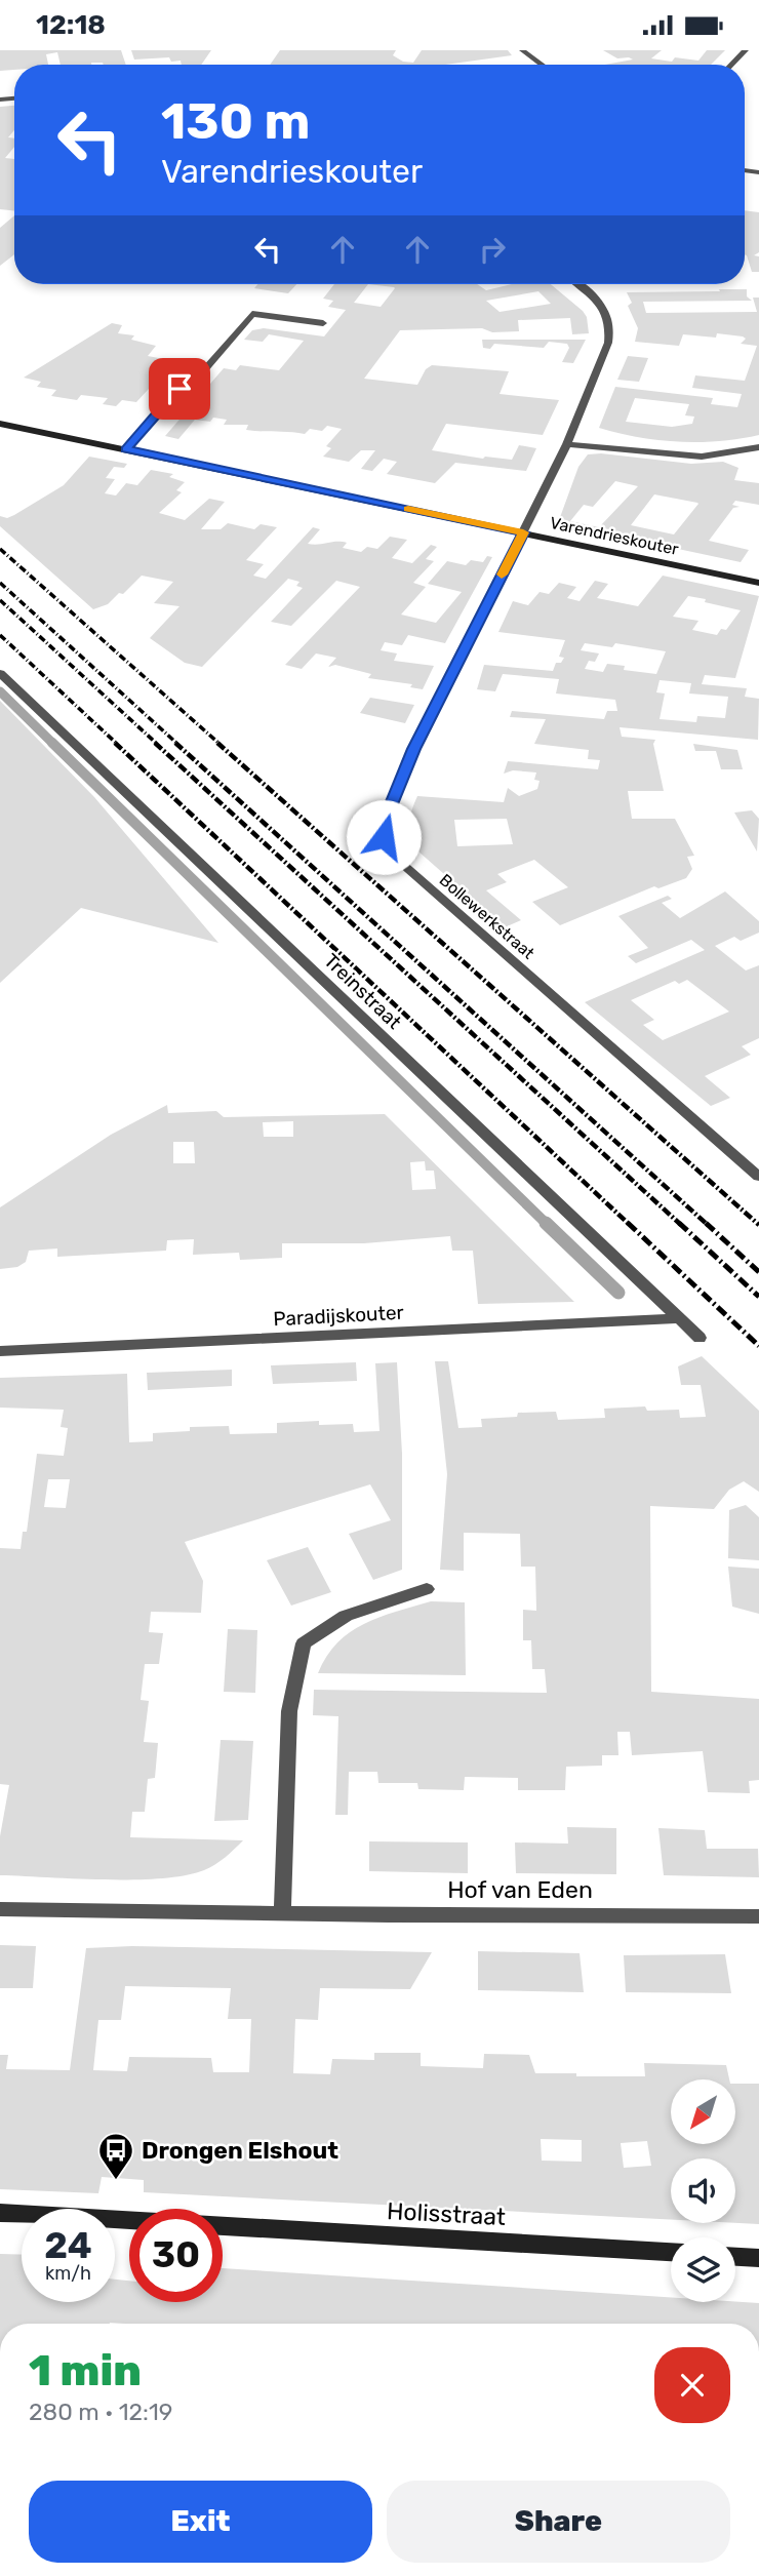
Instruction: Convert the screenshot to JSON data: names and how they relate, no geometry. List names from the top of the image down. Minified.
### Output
{"streets":{"street":["Varendrieskouter","Bollewerkstraat","Treinstraat","Paradijskouter","Hof van Eden","Holisstraat"]},"crossings":[["Varendrieskouter","Bollewerkstraat"],["Treinstraat","Paradijskouter"]],"places":{"bus stop":["Drongen Elshout"]},"north":"bottom left","page":{"status":"12:18","turn":["130 m","Varendrieskouter"],"speed":"24 km/h","limit":"30","heading":["1 min","280 m · 12:19"],"buttons":["Exit","Share"]}}
